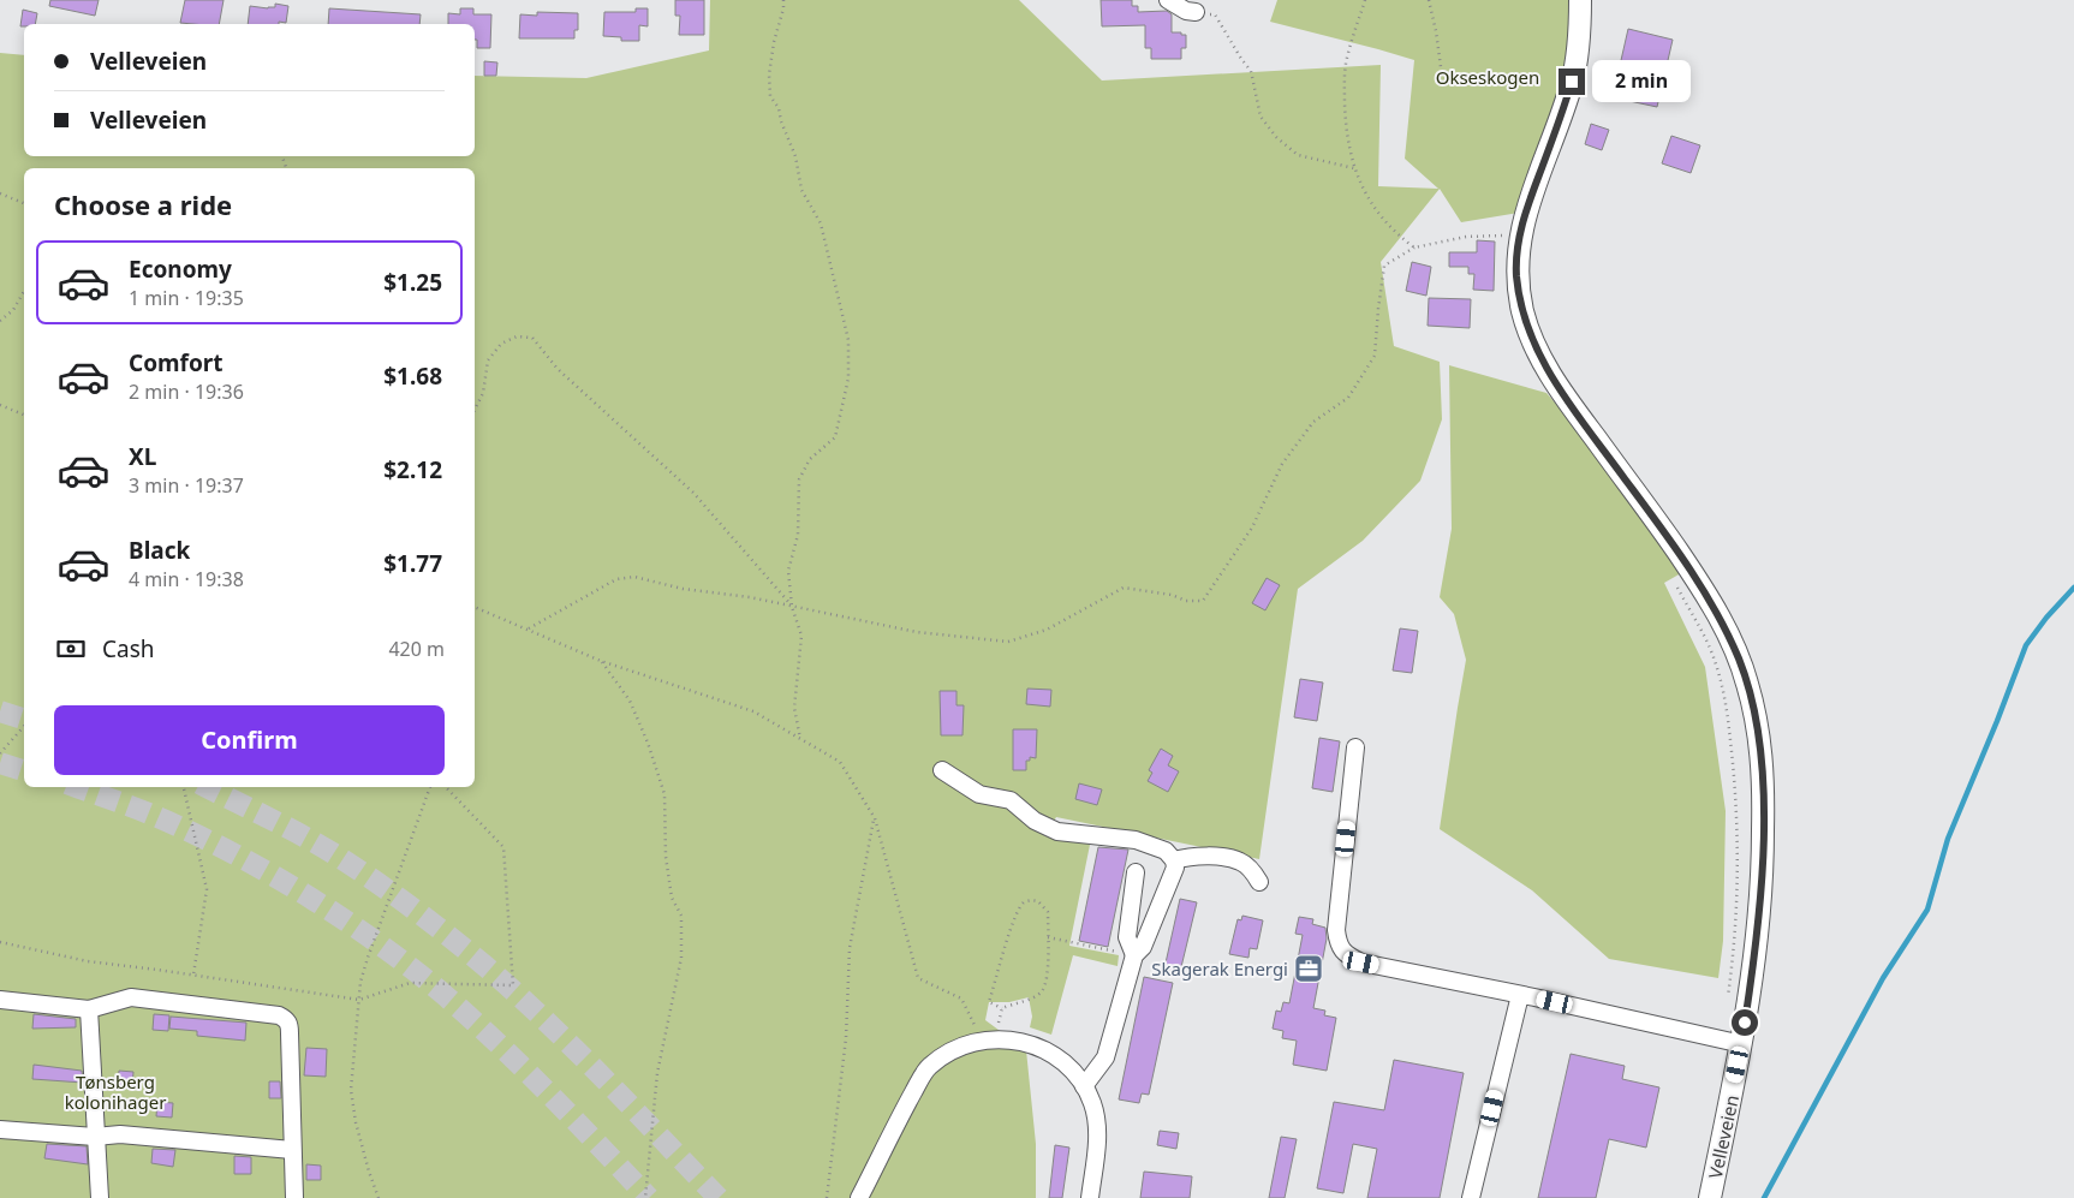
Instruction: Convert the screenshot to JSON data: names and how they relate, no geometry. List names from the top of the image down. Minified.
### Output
{"streets":{"main road":["Velleveien"]},"parks":["Okseskogen","Tønsberg kolonihager"],"places":{"office":["Skagerak Energi"]},"page":{"banner":["Velleveien","Velleveien"],"bubble":"2 min","heading":"Choose a ride","list":[{"name":"Economy","note":"1 min · 19:35","value":"$1.25"},{"name":"Comfort","note":"2 min · 19:36","value":"$1.68"},{"name":"XL","note":"3 min · 19:37","value":"$2.12"},{"name":"Black","note":"4 min · 19:38","value":"$1.77"}],"pay":["Cash","420 m"],"buttons":"Confirm"}}
